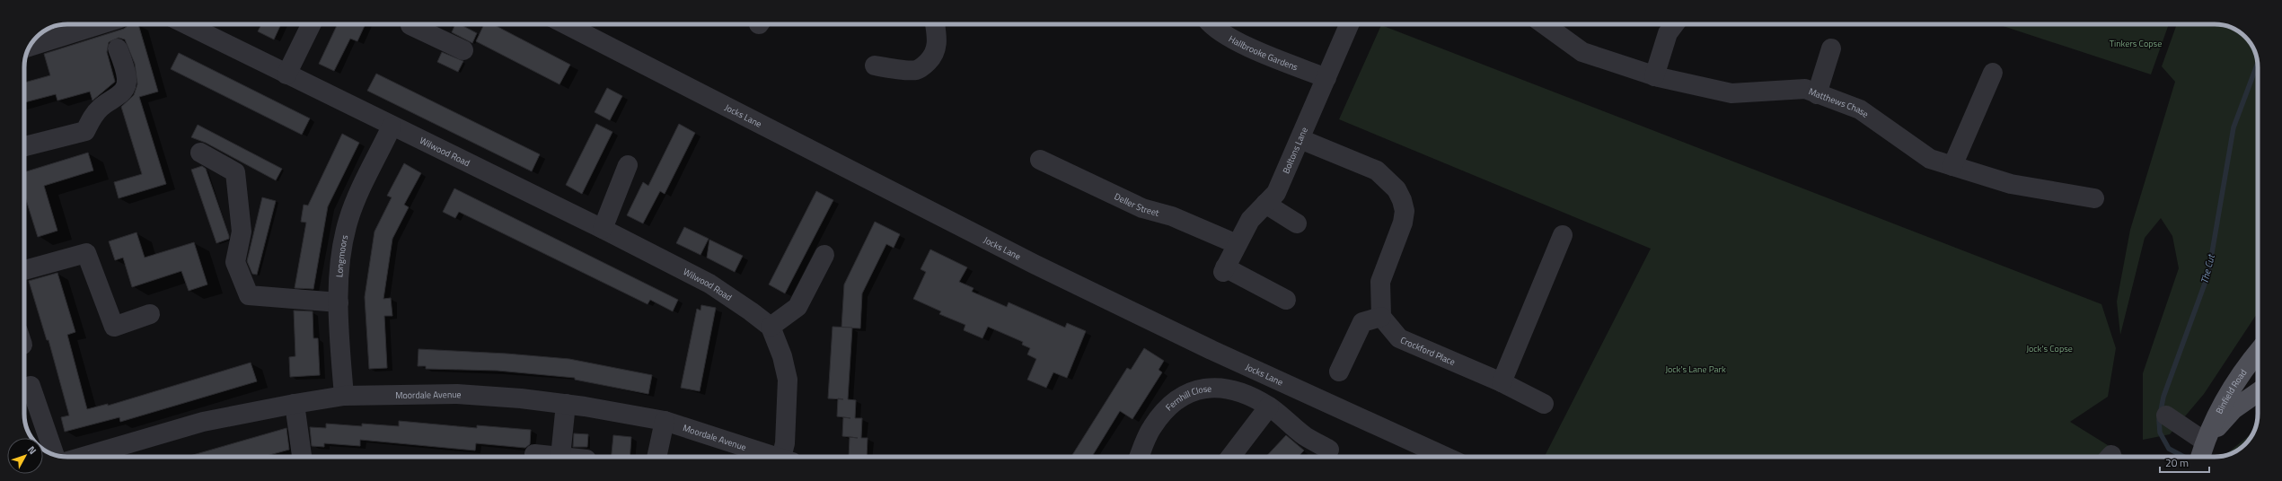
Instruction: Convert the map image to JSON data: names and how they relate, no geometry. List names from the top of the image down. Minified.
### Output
{"streets":{"main road":["Binfield Road"],"street":["Hallbrooke Gardens","Matthews Chase","Jocks Lane","Boltons Lane","Wilwood Road","Deller Street","Longmoors","Crockford Place","Moordale Avenue","Fernhill Close"]},"crossings":[["Hallbrooke Gardens","Boltons Lane"],["Boltons Lane","Deller Street"],["Wilwood Road","Longmoors"],["Longmoors","Moordale Avenue"]],"water":["The Cut"],"parks":["Tinkers Copse","Jock's Copse","Jock's Lane Park"],"scale_bar":"20 m","north":"top right"}
